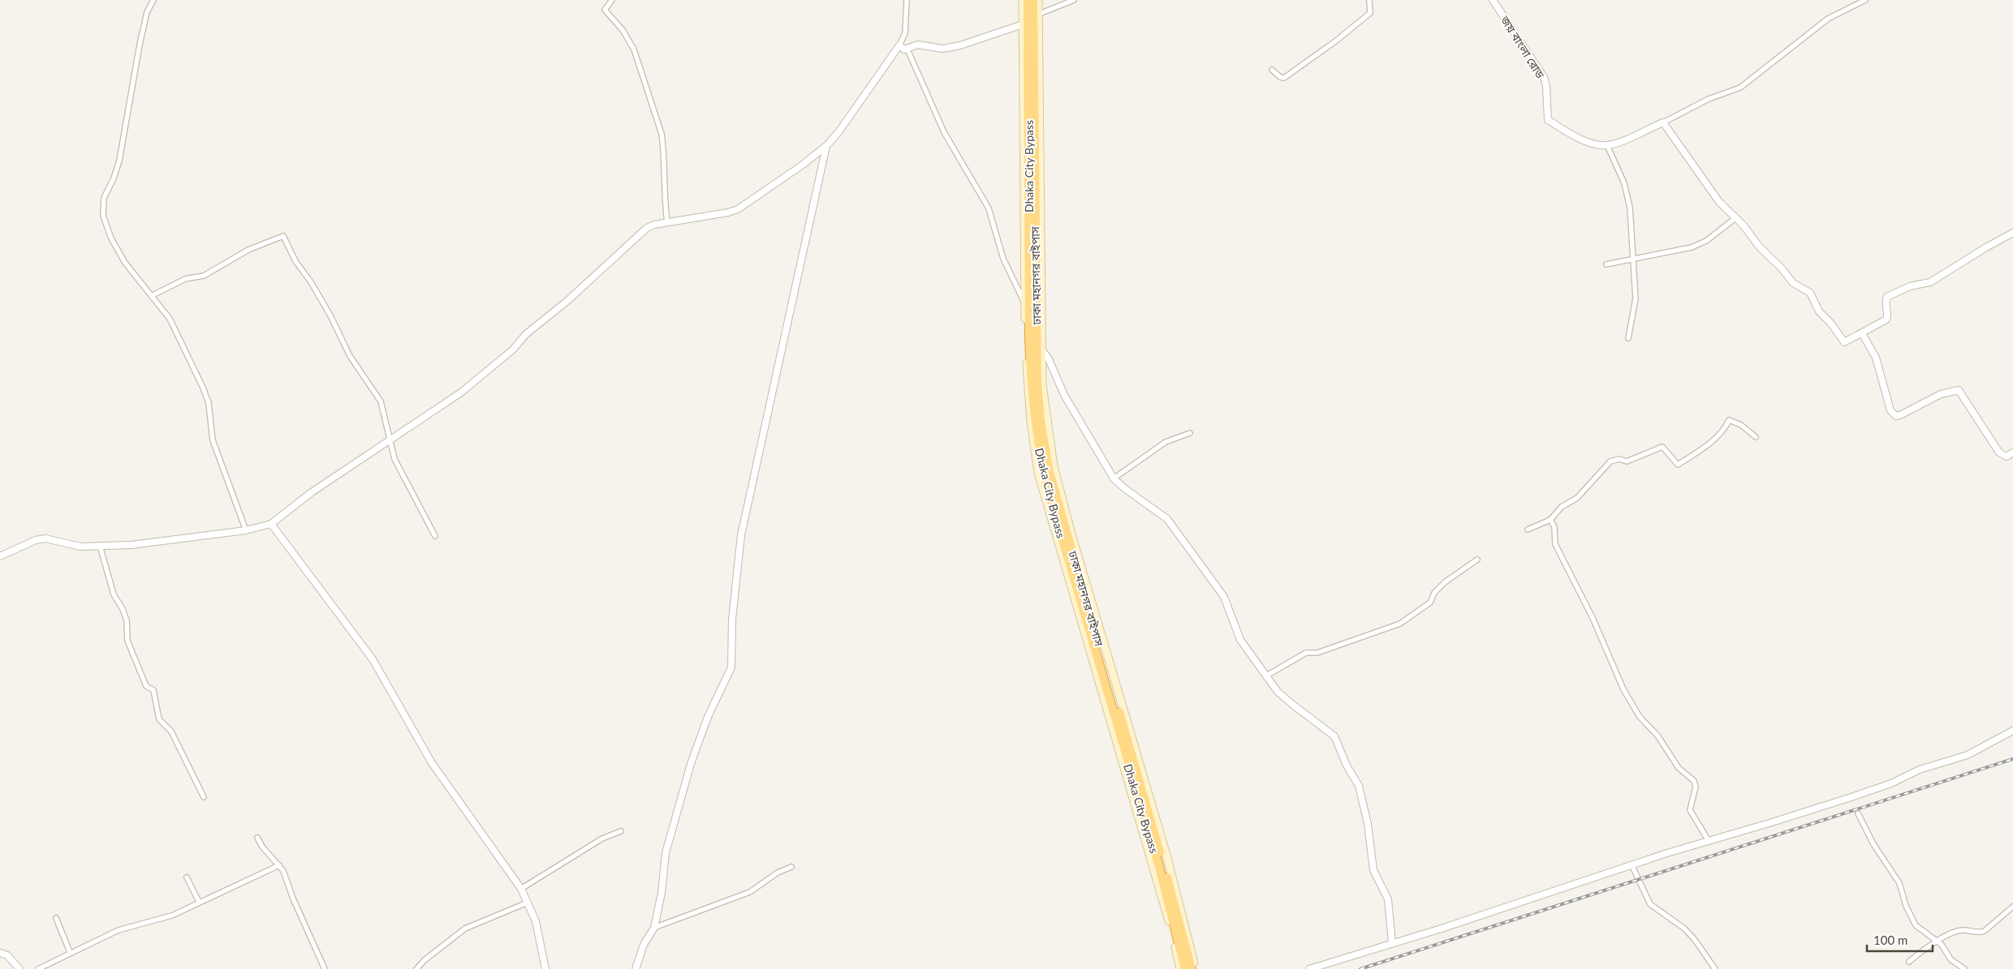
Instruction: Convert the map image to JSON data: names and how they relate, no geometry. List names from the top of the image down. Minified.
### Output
{"streets":{"highway":["Dhaka City Bypass","ঢাকা মহানগর বাইপাস"],"street":["জয় বাংলা রোড"]},"scale_bar":"100 m"}
